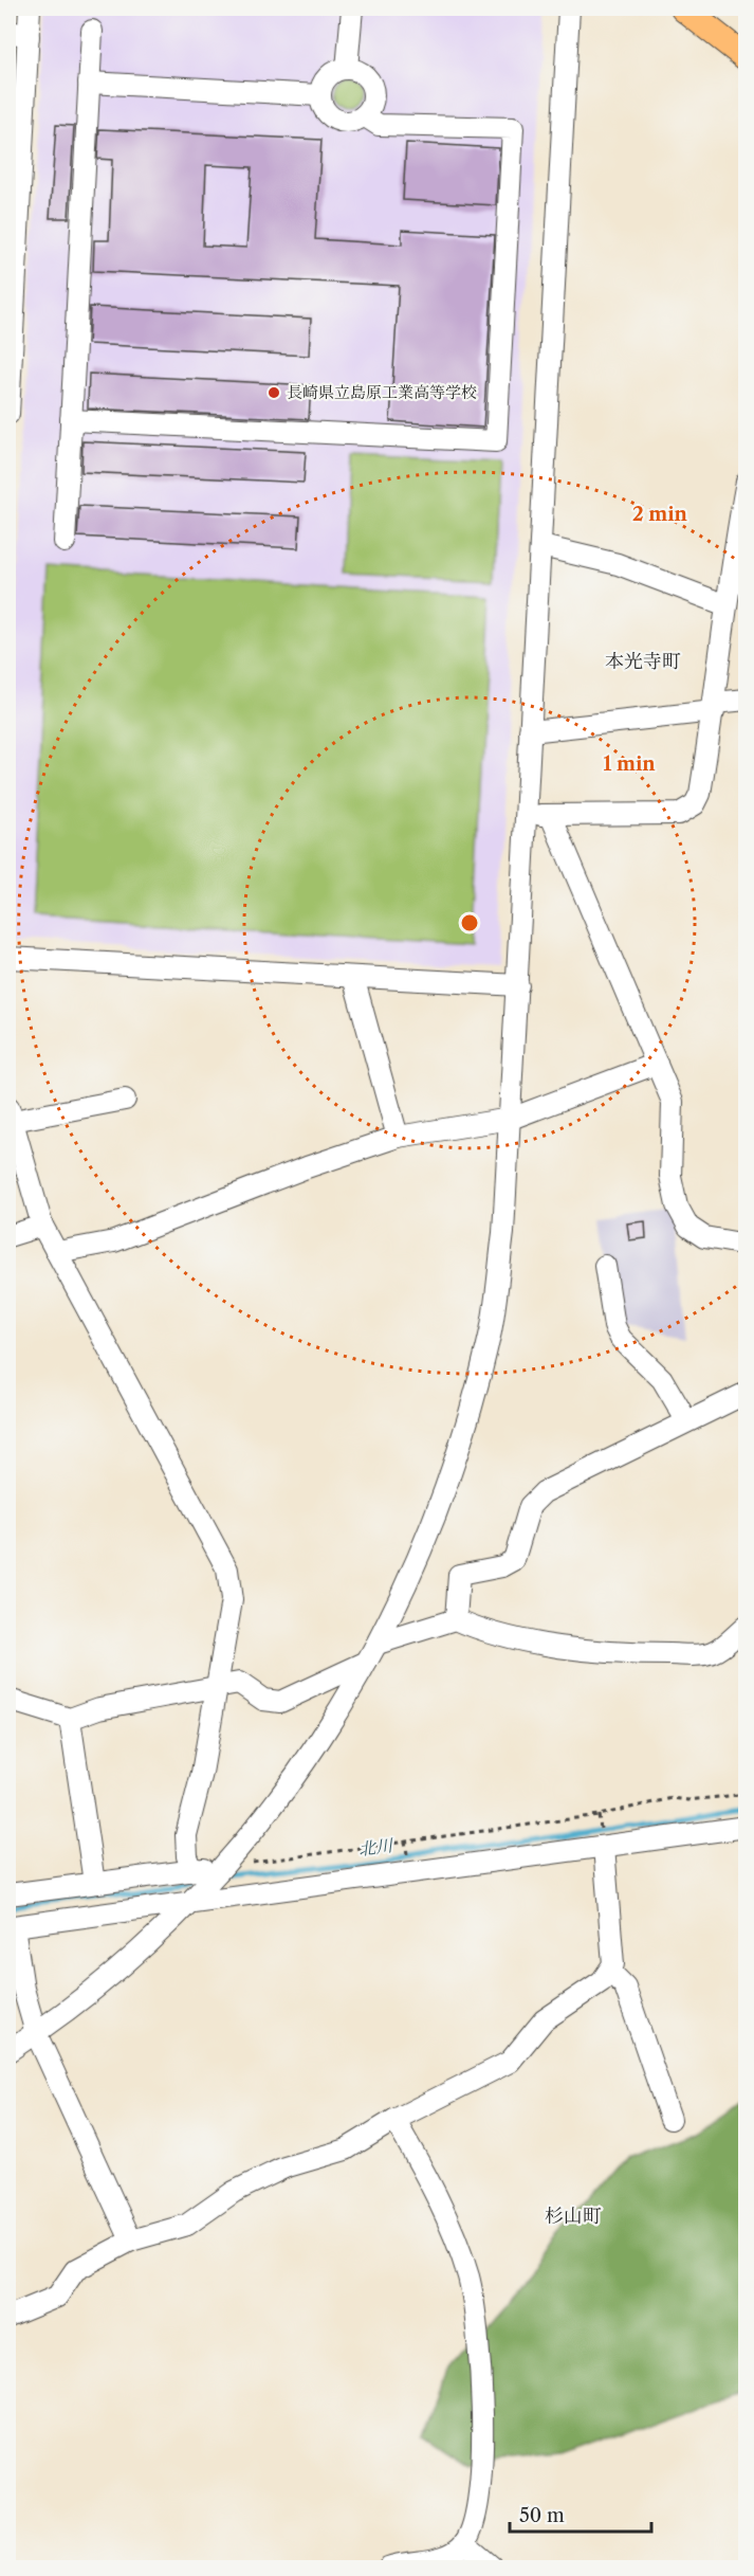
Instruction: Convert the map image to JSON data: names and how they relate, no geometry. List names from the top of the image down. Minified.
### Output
{"districts":["本光寺町","杉山町"],"water":["北川"],"places":["長崎県立島原工業高等学校"],"scale_bar":"50 m","rings":["2 min","1 min"]}
